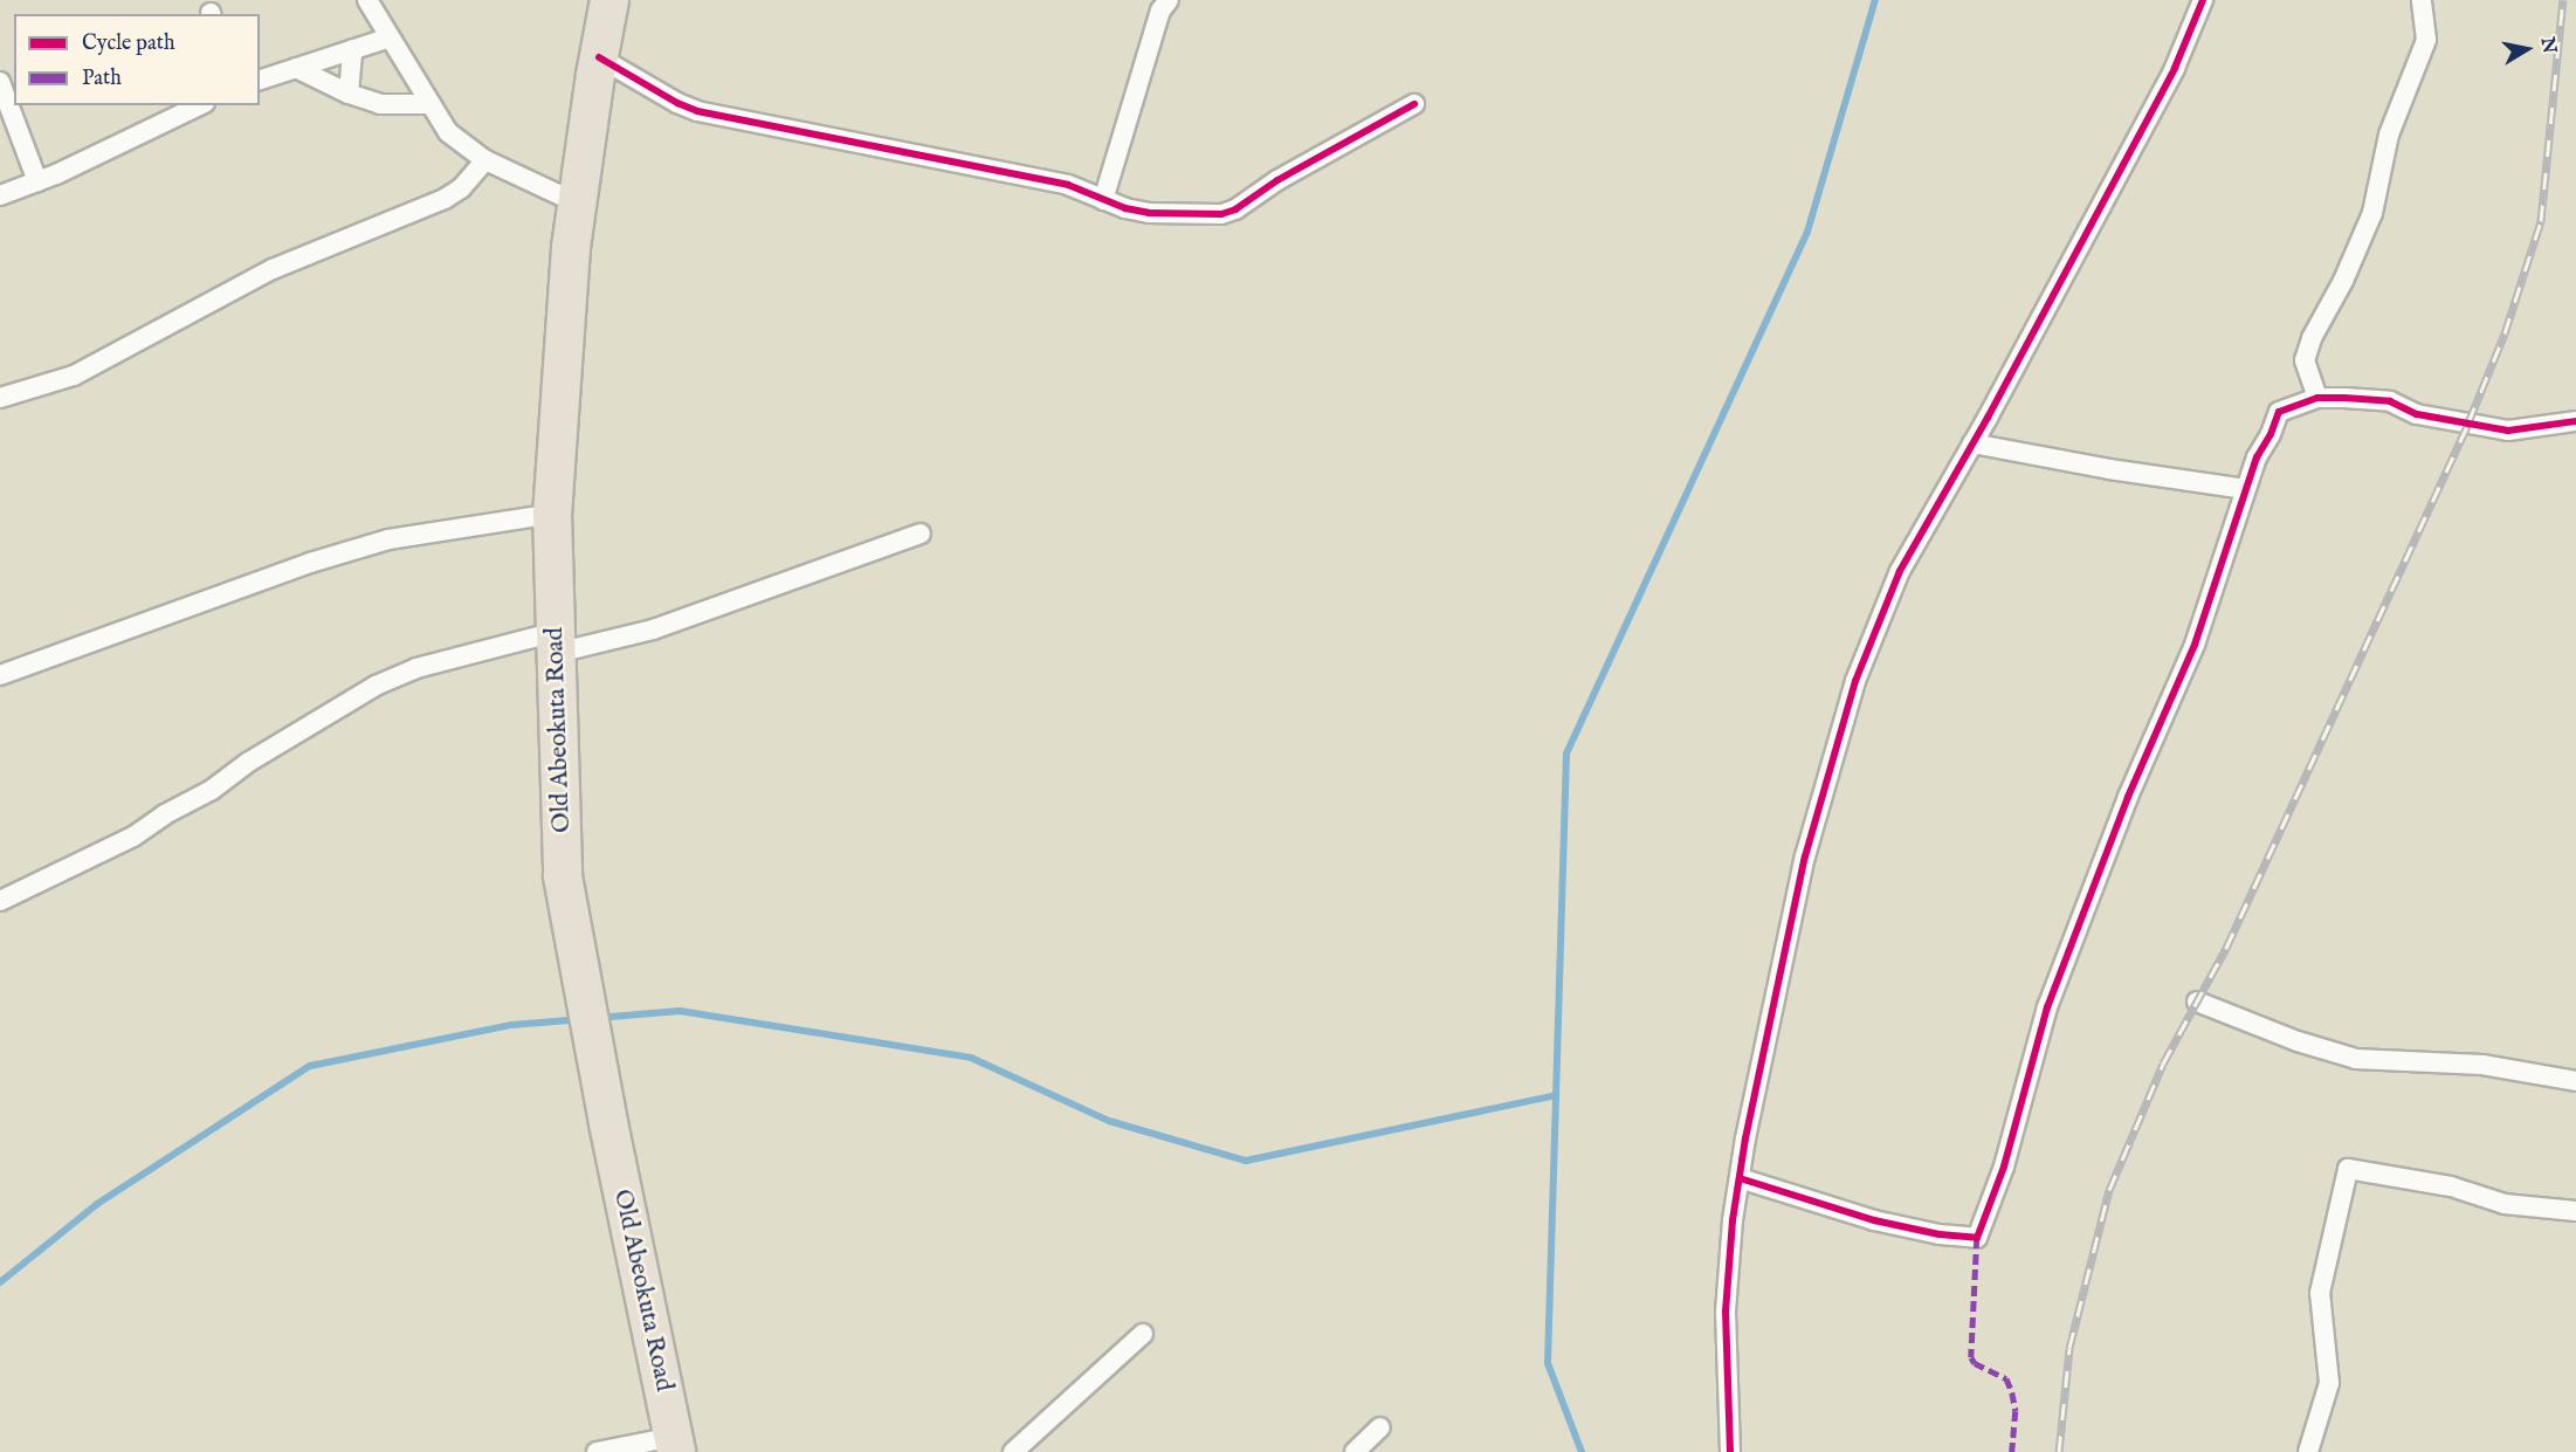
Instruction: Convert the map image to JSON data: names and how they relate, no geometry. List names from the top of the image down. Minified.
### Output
{"streets":{"highway":["Old Abeokuta Road"]},"legend":["Cycle path","Path"],"north":"right"}
